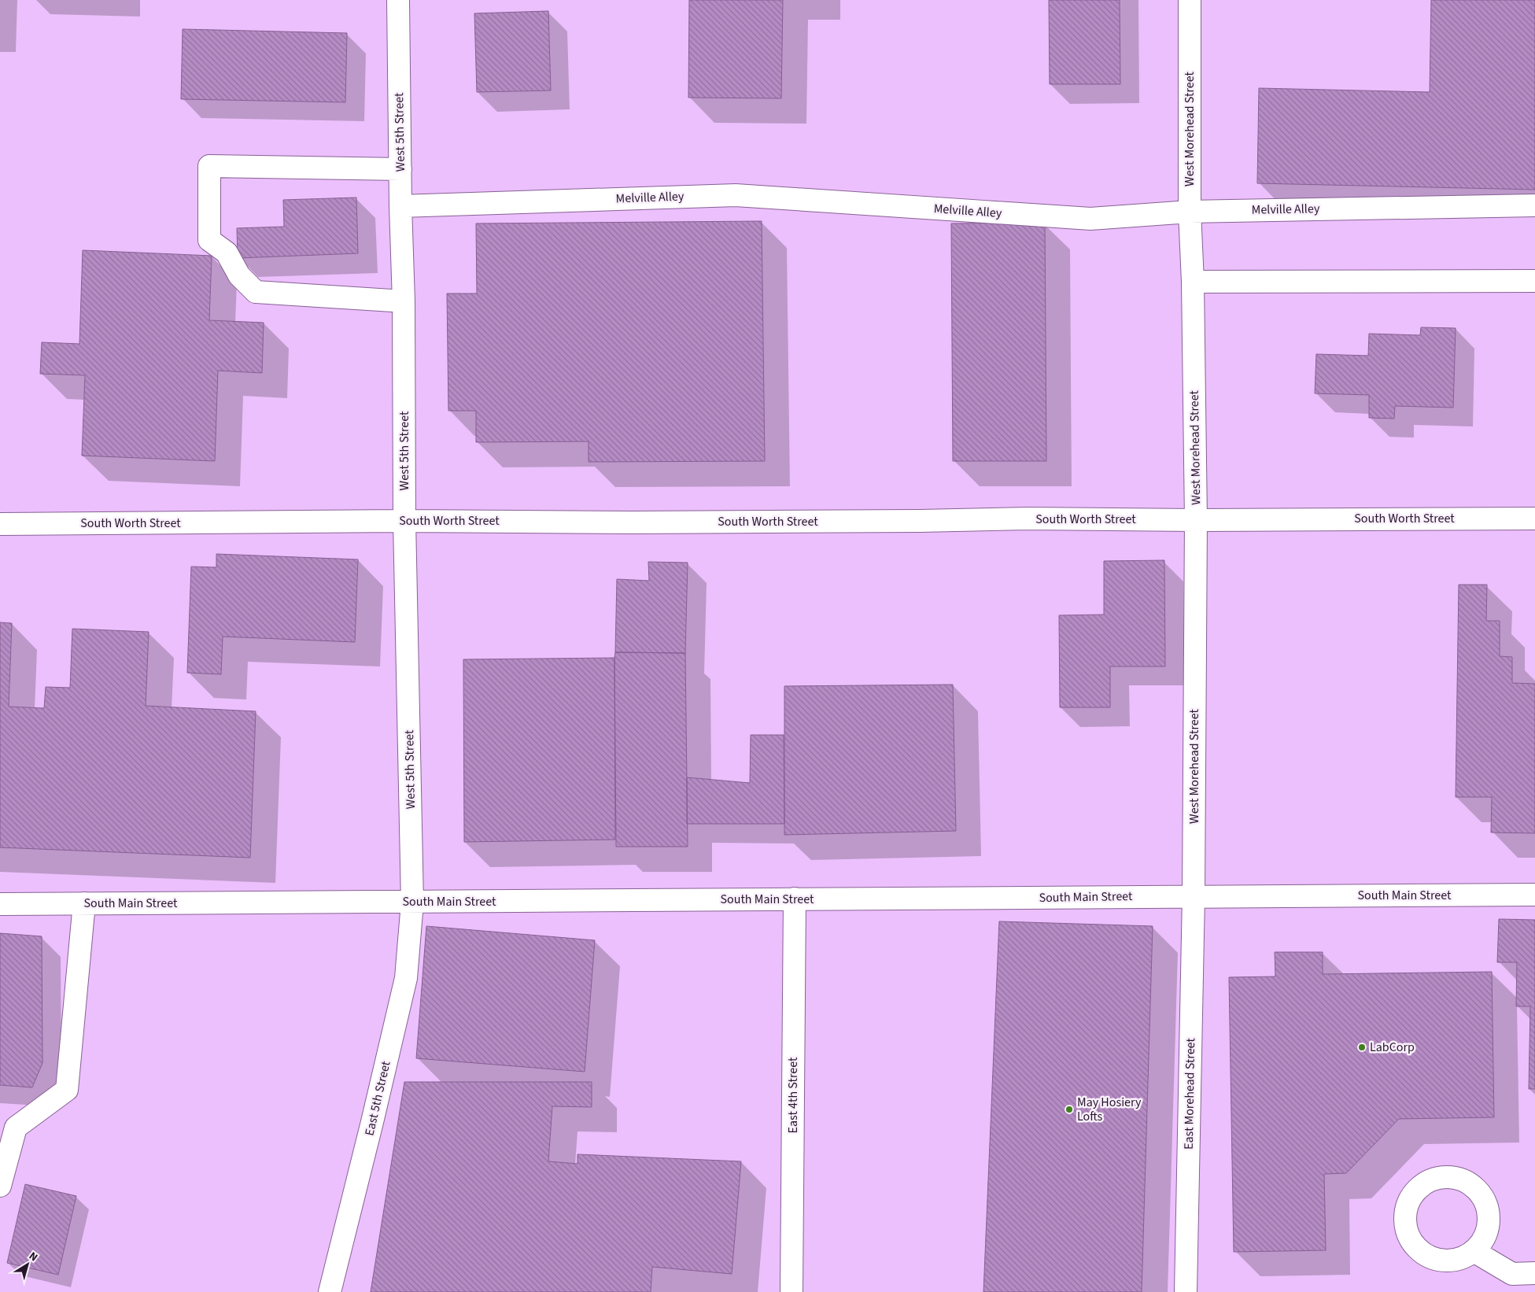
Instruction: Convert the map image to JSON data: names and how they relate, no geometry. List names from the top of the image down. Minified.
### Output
{"streets":{"street":["West Morehead Street","West 5th Street","Melville Alley","South Worth Street","South Main Street","East Morehead Street","East 4th Street","East 5th Street"]},"crossings":[["West Morehead Street","Melville Alley"],["West Morehead Street","South Worth Street"],["West Morehead Street","South Main Street"],["West Morehead Street","East Morehead Street"],["West 5th Street","Melville Alley"],["West 5th Street","South Worth Street"],["West 5th Street","South Main Street"],["West 5th Street","East 5th Street"],["South Main Street","East Morehead Street"],["South Main Street","East 4th Street"],["South Main Street","East 5th Street"]],"places":["LabCorp","May Hosiery Lofts"],"north":"top right"}
